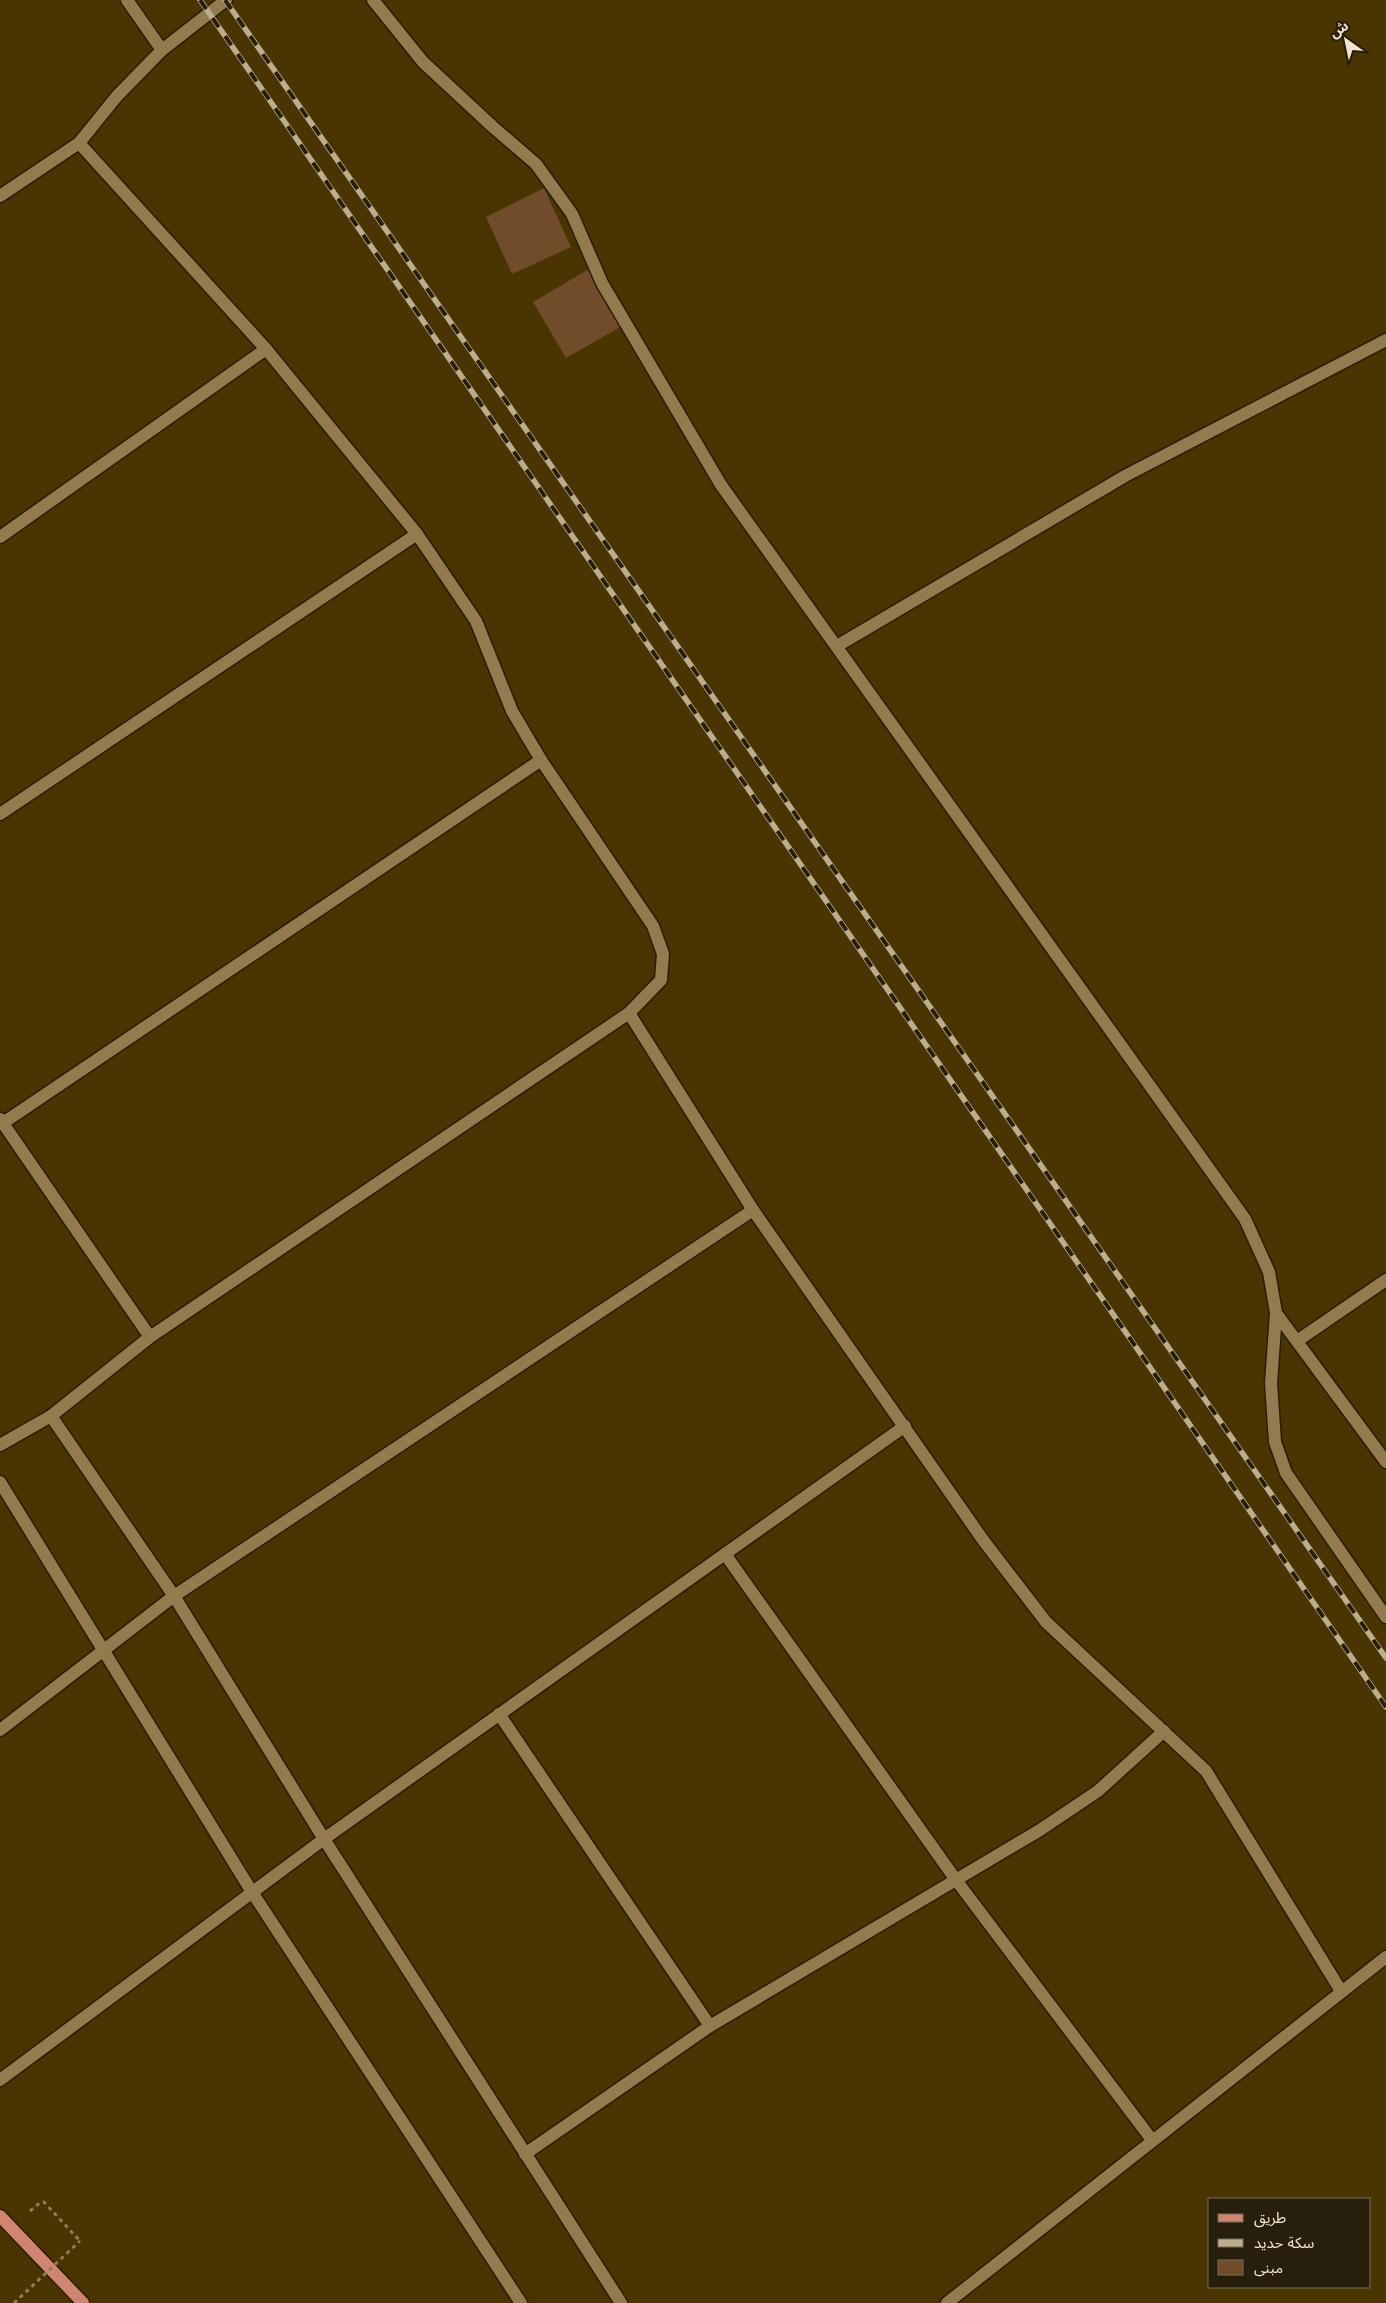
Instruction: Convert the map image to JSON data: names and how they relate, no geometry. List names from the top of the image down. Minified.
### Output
{"legend":["طريق","سكة حديد","مبنى"],"north":"top left"}
